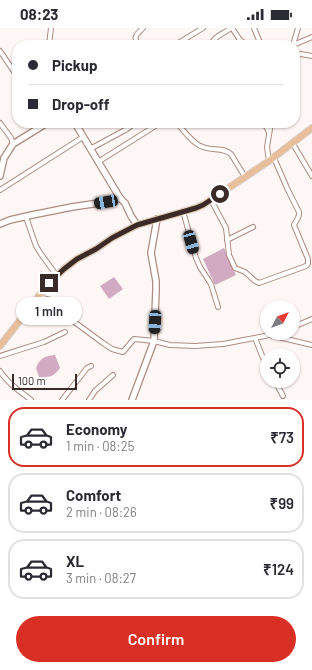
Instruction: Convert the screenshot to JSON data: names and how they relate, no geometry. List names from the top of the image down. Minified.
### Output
{"scale_bar":"100 m","north":"top right","page":{"status":"08:23","banner":["Pickup","Drop-off"],"bubble":"1 min","scale":"100 m","list":[{"name":"Economy","note":"1 min · 08:25","value":"₹73"},{"name":"Comfort","note":"2 min · 08:26","value":"₹99"},{"name":"XL","note":"3 min · 08:27","value":"₹124"}],"buttons":"Confirm"}}
